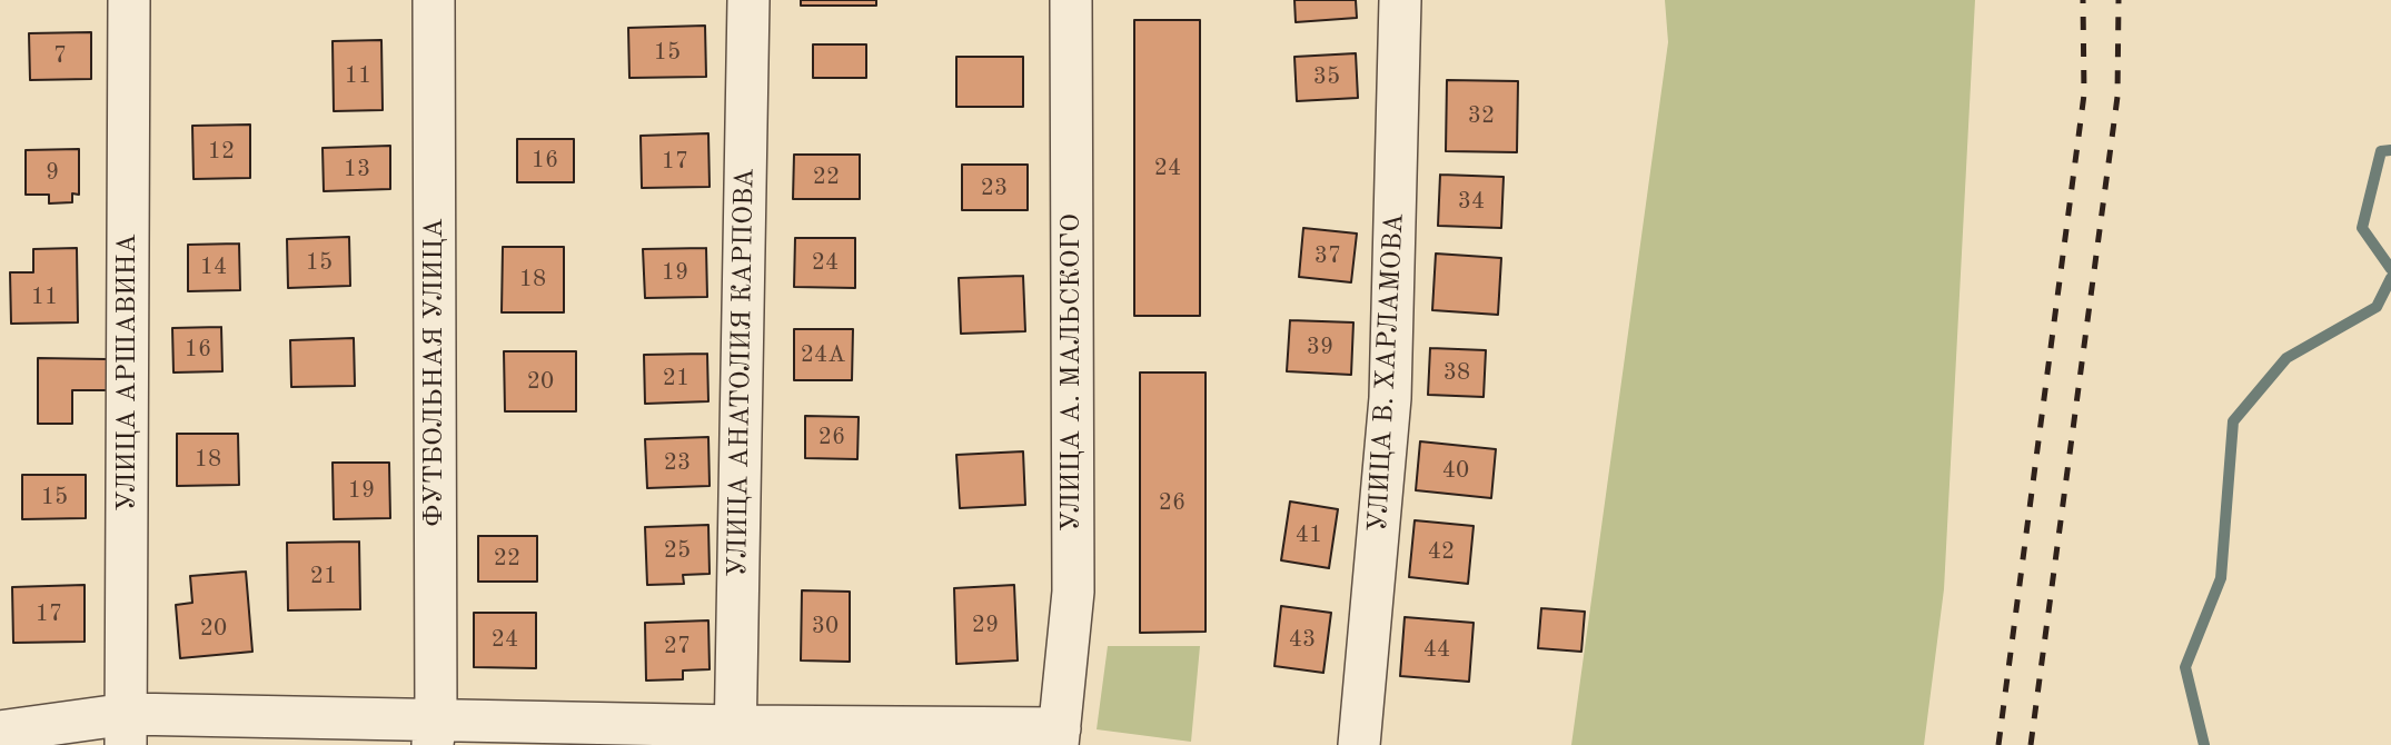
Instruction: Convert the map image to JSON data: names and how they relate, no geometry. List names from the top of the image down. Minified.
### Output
{"streets":{"street":["УЛИЦА АРШАВИНА","ФУТБОЛЬНАЯ УЛИЦА","УЛИЦА АНАТОЛИЯ КАРПОВА","УЛИЦА А. МАЛЬСКОГО","УЛИЦА В. ХАРЛАМОВА"]},"house_numbers":["15","7","11","35","32","12","16","17","24","13","9","22","23","34","37","15","24","14","19","18","11","39","16","24А","38","21","20","26","18","23","40","19","15","26","41","25","42","22","21","17","29","30","20","24","43","27","44"]}
